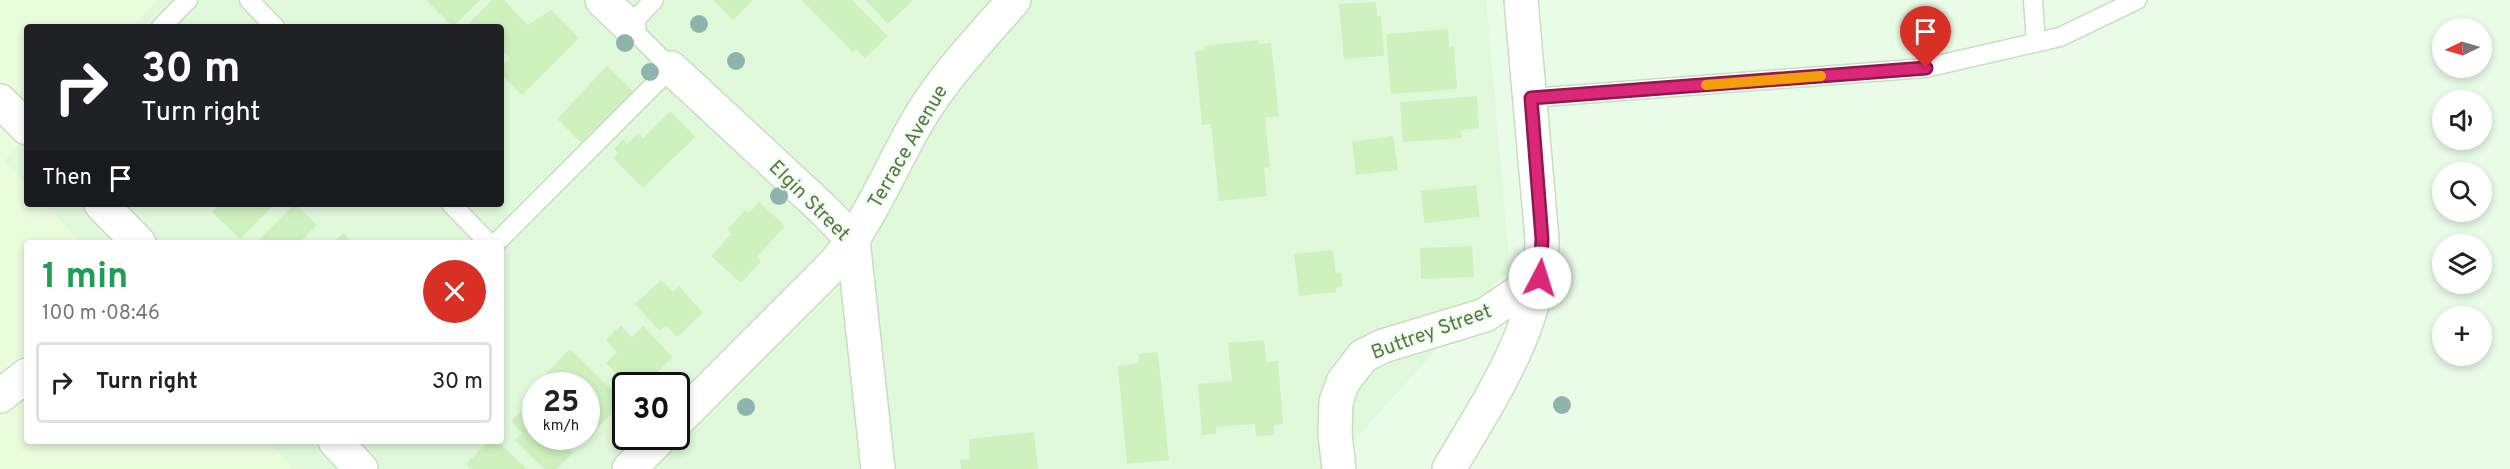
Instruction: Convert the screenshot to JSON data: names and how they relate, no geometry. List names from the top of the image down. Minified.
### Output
{"streets":{"street":["Terrace Avenue","Elgin Street","Buttrey Street"]},"crossings":[["Terrace Avenue","Elgin Street"]],"north":"left","page":{"map_buttons":"+","turn":["30 m","Turn right"],"then":"Then","heading":["1 min","100 m · 08:46"],"list":[{"name":"Turn right","value":"30 m"}],"speed":"25 km/h","limit":"30"}}
